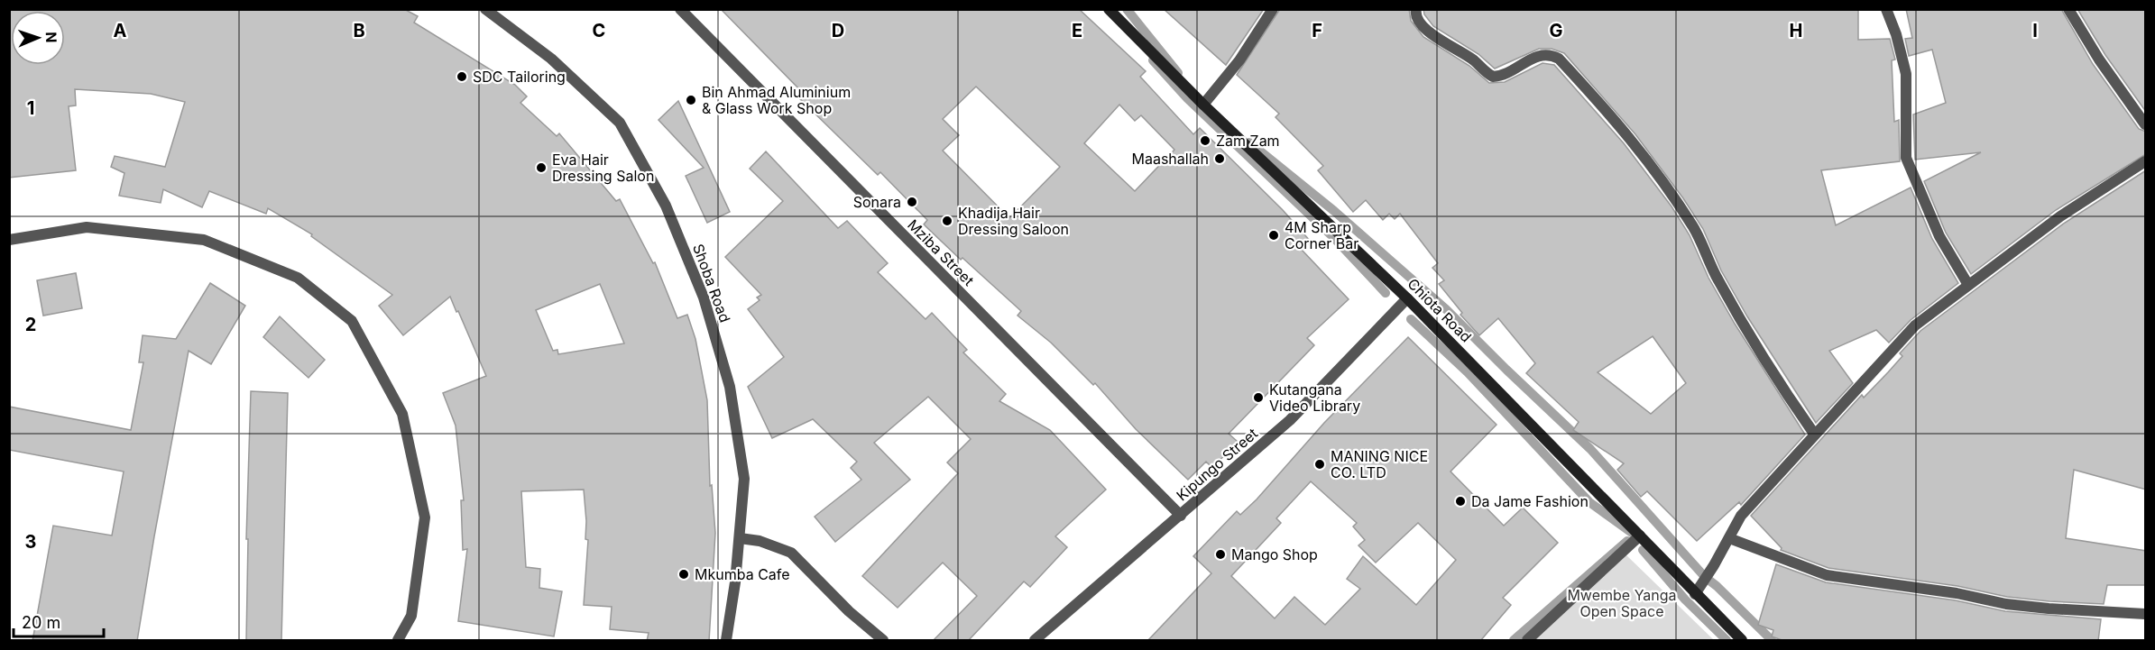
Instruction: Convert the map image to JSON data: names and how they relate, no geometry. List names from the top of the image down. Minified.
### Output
{"streets":{"street":["Mziba Street","Shoba Road","Chiota Road","Kipungo Street"]},"crossings":[["Mziba Street","Kipungo Street"],["Chiota Road","Kipungo Street"]],"parks":["Mwembe Yanga Open Space"],"places":["SDC Tailoring","Bin Ahmad Aluminium & Glass Work Shop","Zam Zam","Maashallah","Eva Hair Dressing Salon","Sonara","Khadija Hair Dressing Saloon","4M Sharp Corner Bar","Kutangana Video Library","MANING NICE CO. LTD","Da Jame Fashion","Mango Shop","Mkumba Cafe"],"scale_bar":"20 m","north":"right","grid":{"columns":["A","B","C","D","E","F","G","H","I"],"rows":["1","2","3"]}}
